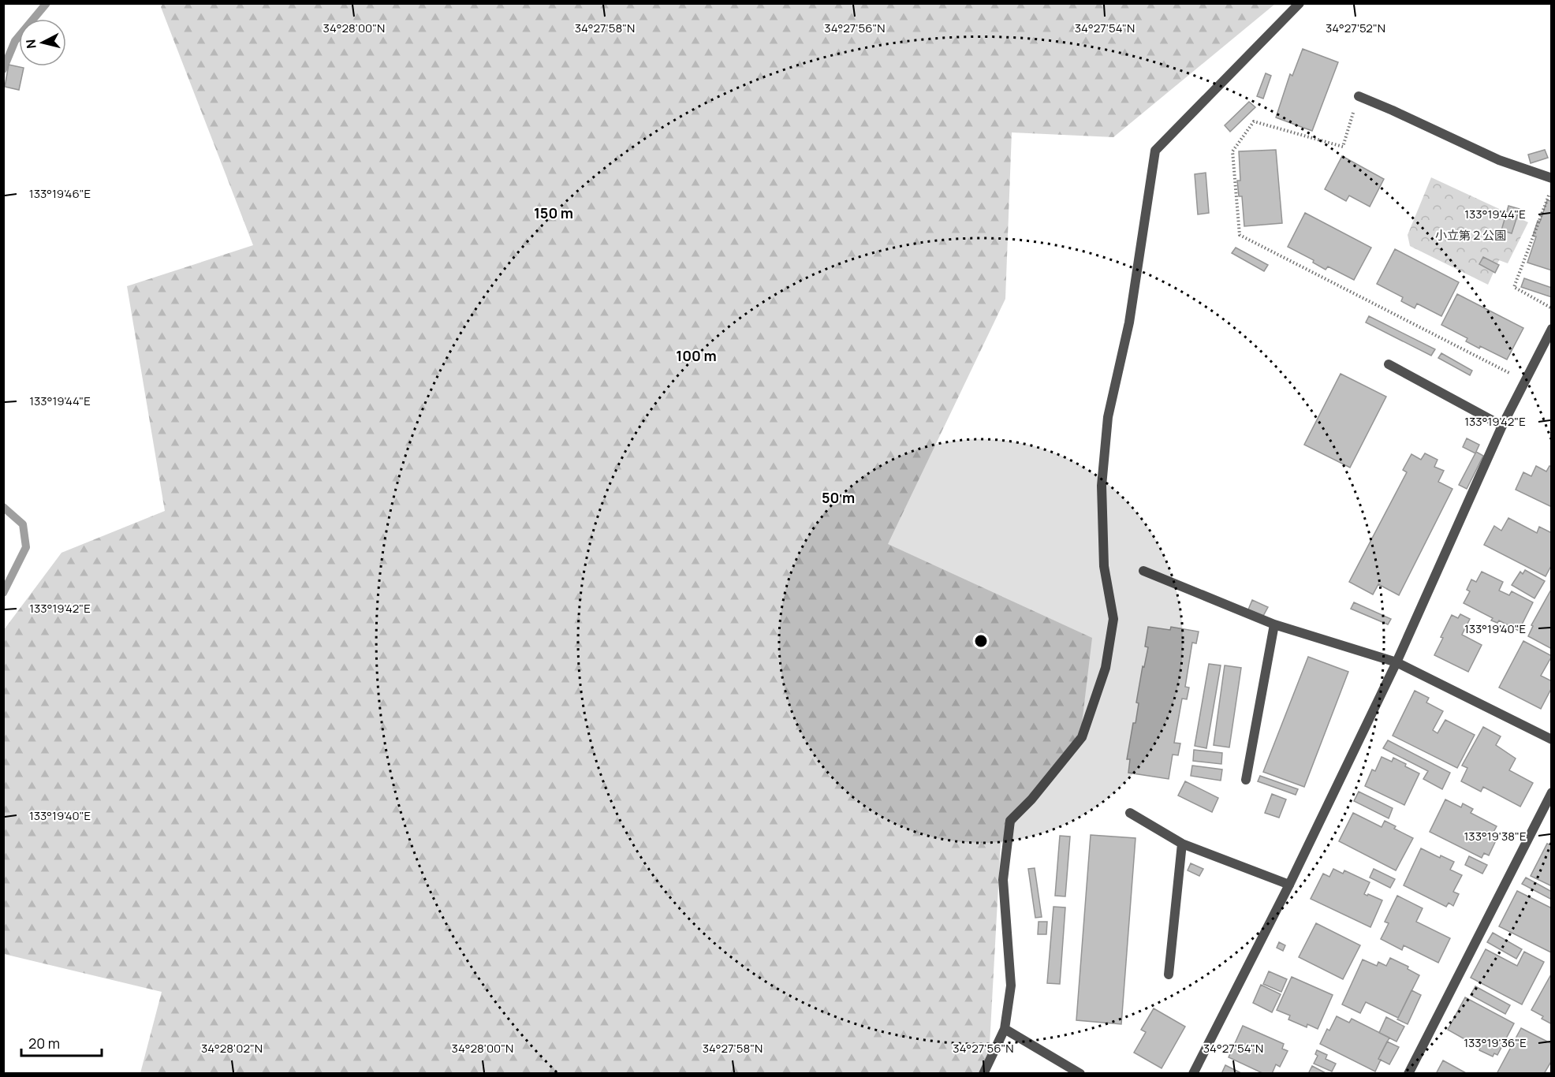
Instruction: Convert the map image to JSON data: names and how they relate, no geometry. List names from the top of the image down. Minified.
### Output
{"parks":["小立第２公園"],"scale_bar":"20 m","north":"left","coordinates":["34°28'00\"N","34°27'58\"N","34°27'56\"N","34°27'54\"N","34°27'52\"N","133°19'46\"E","133°19'44\"E","133°19'42\"E","133°19'40\"E","133°19'38\"E","133°19'36\"E","34°28'02\"N"],"rings":["150 m","100 m","50 m"]}
